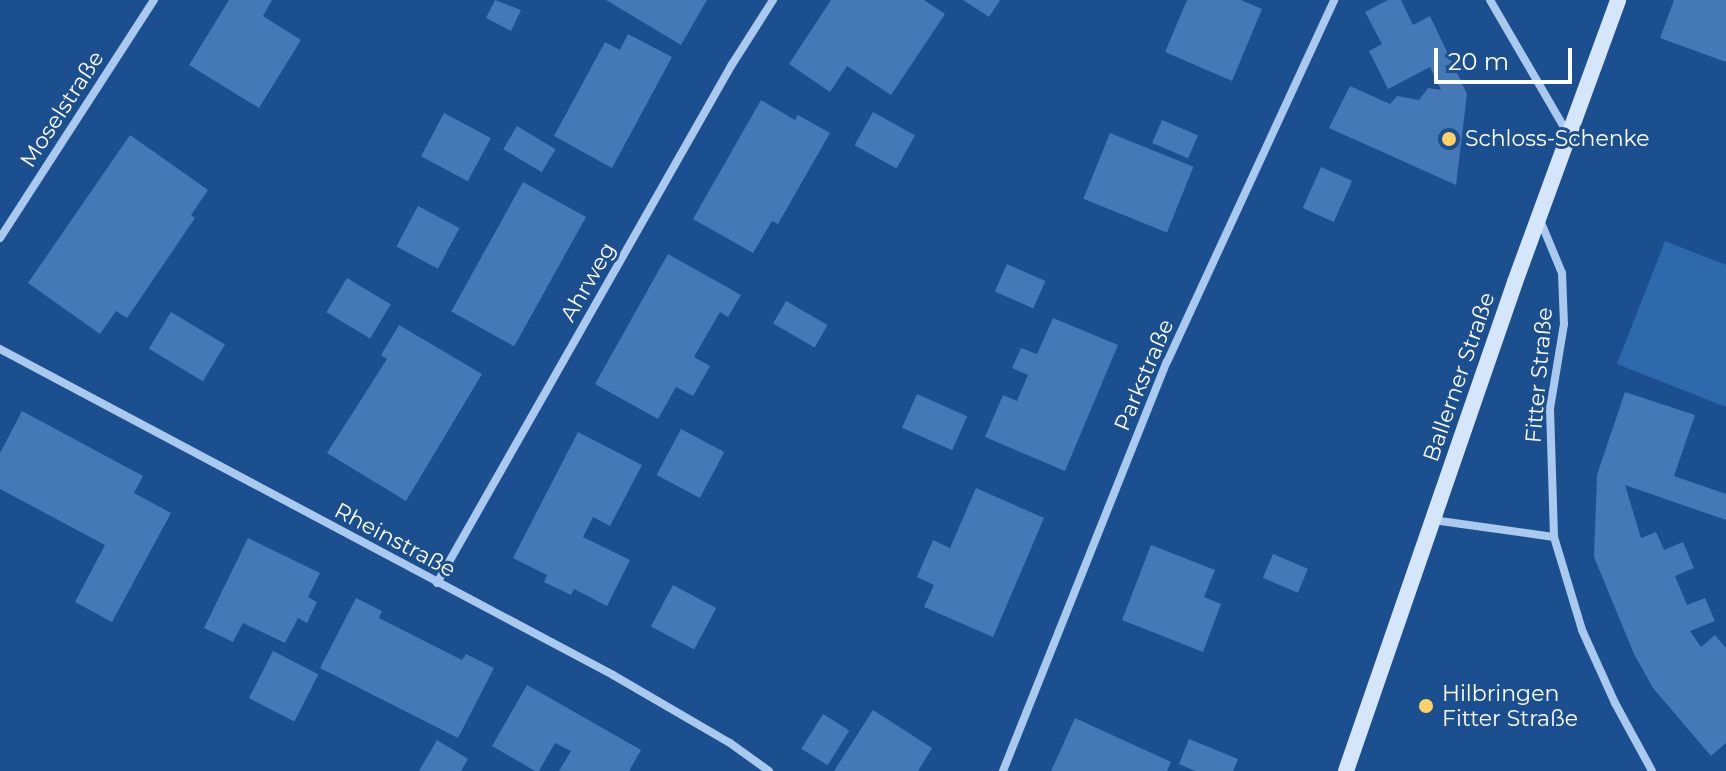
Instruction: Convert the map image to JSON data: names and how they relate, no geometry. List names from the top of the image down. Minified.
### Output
{"streets":{"main road":["Ballerner Straße"],"street":["Moselstraße","Ahrweg","Parkstraße","Fitter Straße","Rheinstraße"]},"crossings":[["Ahrweg","Rheinstraße"],["Fitter Straße","Ballerner Straße"]],"places":["Schloss-Schenke","Hilbringen Fitter Straße"],"scale_bar":"20 m"}
